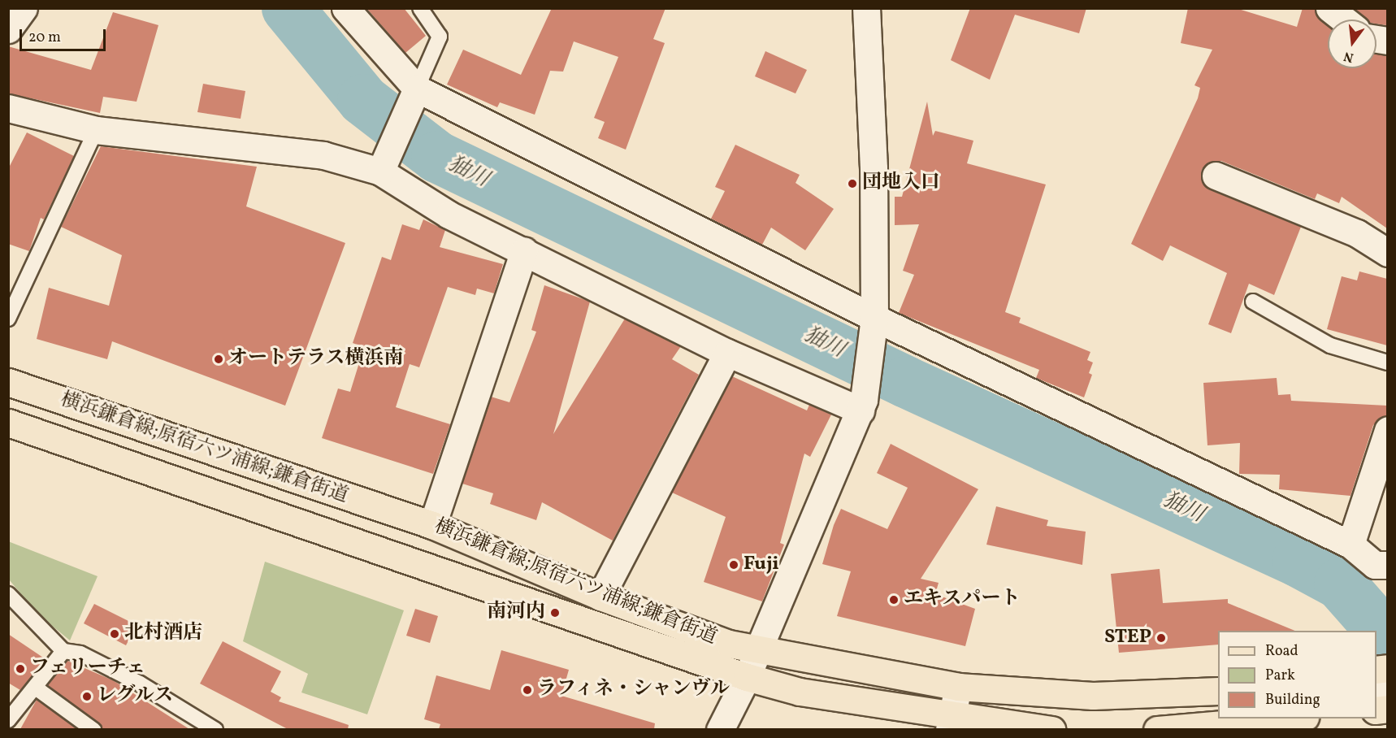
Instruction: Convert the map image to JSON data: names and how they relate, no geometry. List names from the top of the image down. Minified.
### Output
{"streets":{"main road":["横浜鎌倉線;原宿六ツ浦線;鎌倉街道"]},"water":["㹨川"],"places":["団地入口","オートテラス横浜南","Fuji","エキスパート","南河内","北村酒店","STEP","フェリーチェ","ラフィネ・シャンヴル","レグルス"],"legend":["Road","Park","Building"],"scale_bar":"20 m","north":"bottom"}
